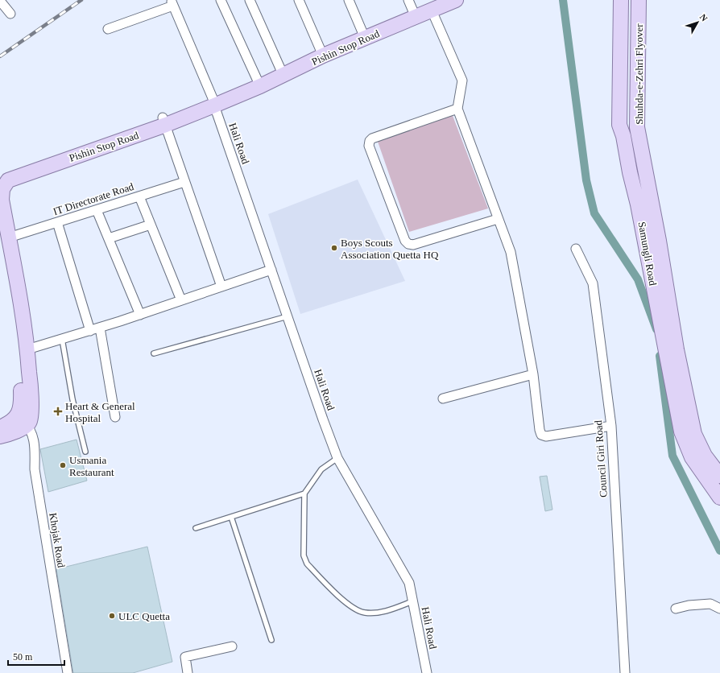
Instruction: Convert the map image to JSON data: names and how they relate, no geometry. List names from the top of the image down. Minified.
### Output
{"streets":{"main road":["Pishin Stop Road","Shuhda-e-Zehri Flyover","Samungli Road"],"street":["Hali Road","IT Directorate Road","Council Giri Road","Khojak Road"]},"crossings":[["Pishin Stop Road","Hali Road"],["Pishin Stop Road","IT Directorate Road"],["Pishin Stop Road","Khojak Road"],["Shuhda-e-Zehri Flyover","Samungli Road"]],"places":{"other":["Boys Scouts Association Quetta HQ","Usmania Restaurant","ULC Quetta"],"health":["Heart & General Hospital"]},"scale_bar":"50 m","north":"top right"}
